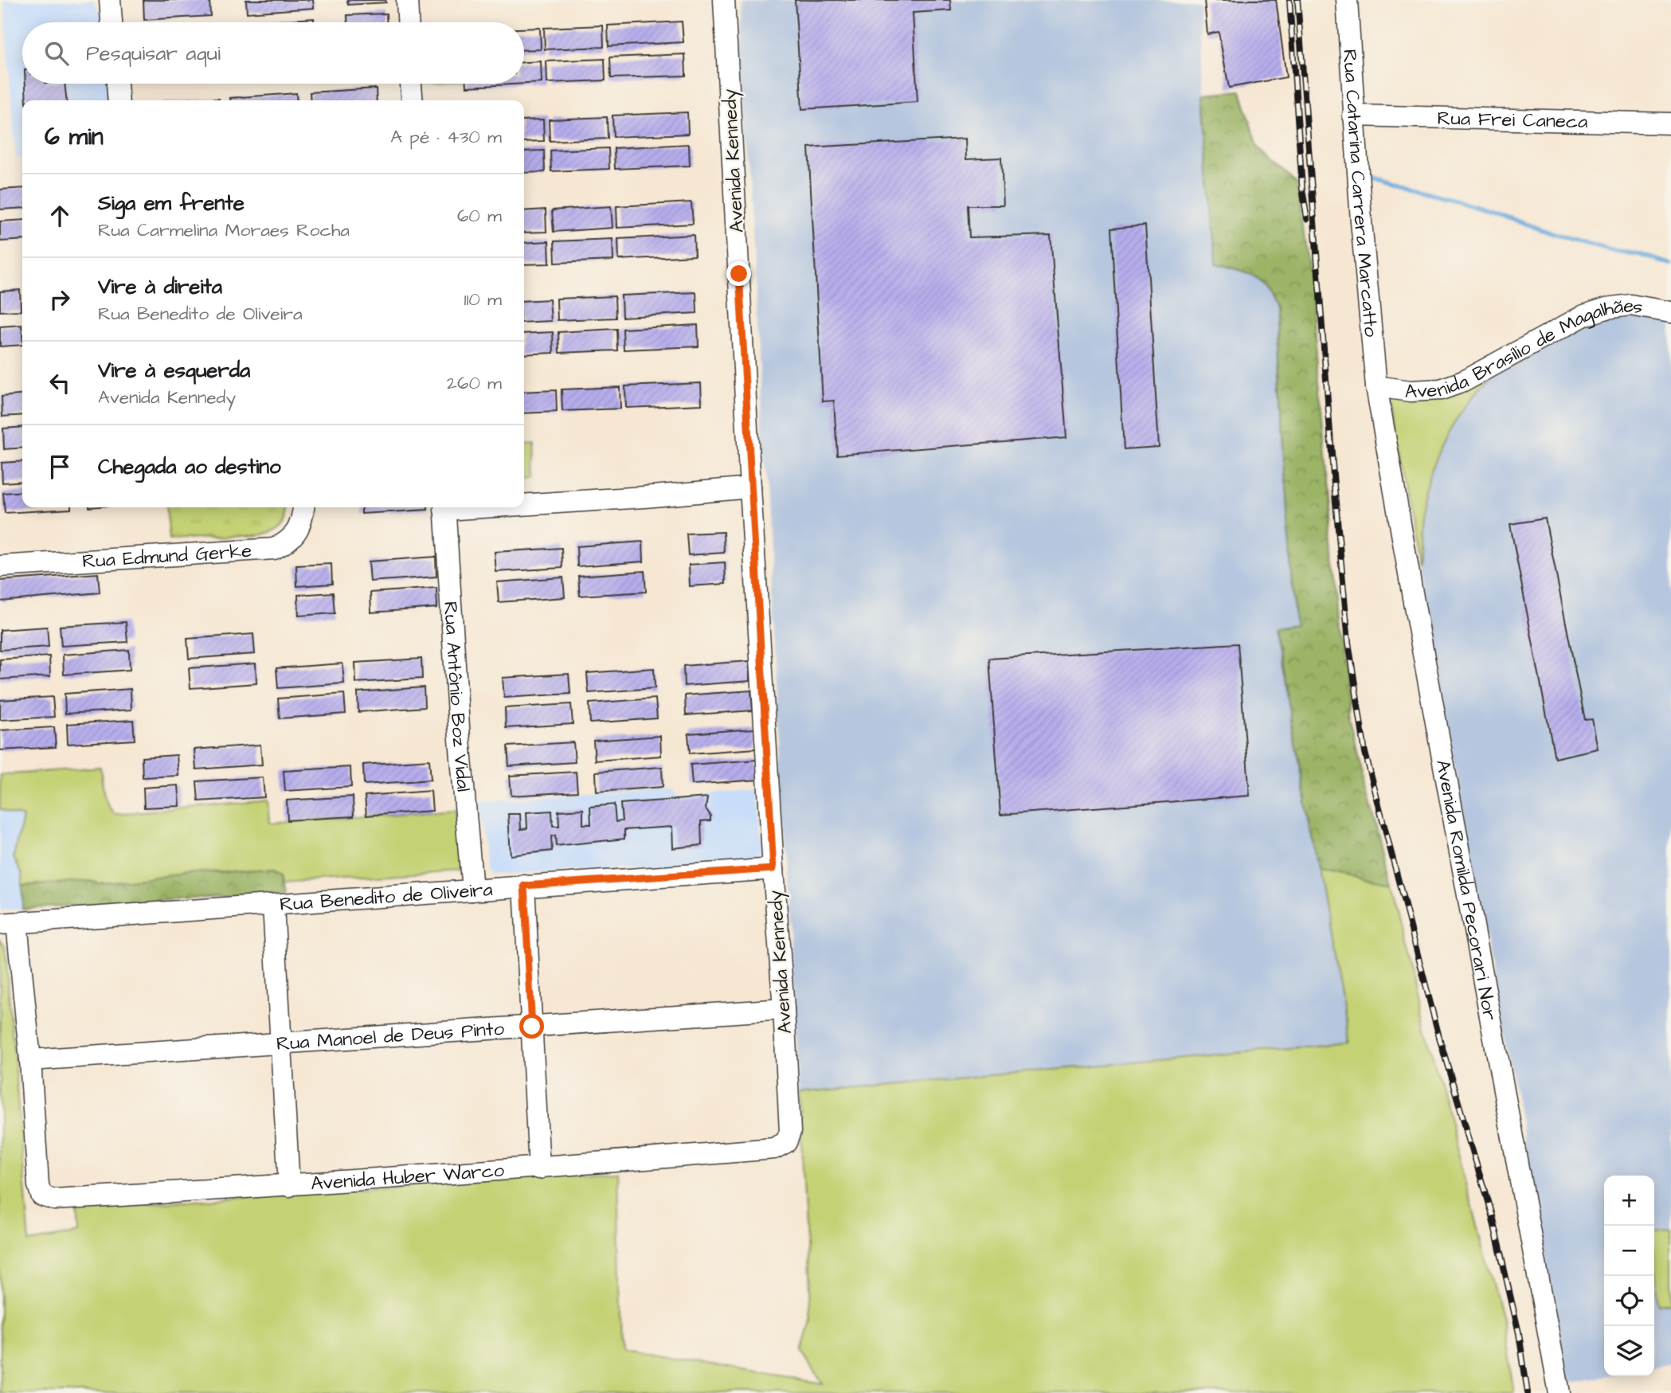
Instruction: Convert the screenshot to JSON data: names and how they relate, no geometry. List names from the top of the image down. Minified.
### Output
{"streets":{"street":["Rua Frei Caneca","Avenida Kennedy","Rua Catarina Carrera Marcatto","Avenida Brasílio de Magalhães","Rua Edmund Gerke","Rua Antônio Boz Vidal","Avenida Romilda Pecorari Nor","Rua Benedito de Oliveira","Rua Manoel de Deus Pinto","Avenida Huber Warco"]},"crossings":[["Rua Frei Caneca","Rua Catarina Carrera Marcatto"],["Avenida Kennedy","Rua Benedito de Oliveira"],["Avenida Kennedy","Rua Manoel de Deus Pinto"],["Avenida Kennedy","Avenida Huber Warco"],["Rua Catarina Carrera Marcatto","Avenida Brasílio de Magalhães"],["Rua Catarina Carrera Marcatto","Avenida Romilda Pecorari Nor"],["Avenida Brasílio de Magalhães","Avenida Romilda Pecorari Nor"],["Rua Antônio Boz Vidal","Rua Benedito de Oliveira"],["Rua Manoel de Deus Pinto","Avenida Huber Warco"]],"page":{"search":"Pesquisar aqui","heading":["6 min","A pé · 430 m"],"list":[["Siga em frente","Rua Carmelina Moraes Rocha","60 m"],["Vire à direita","Rua Benedito de Oliveira","110 m"],["Vire à esquerda","Avenida Kennedy","260 m"],"Chegada ao destino"],"map_buttons":["+","−"]}}
